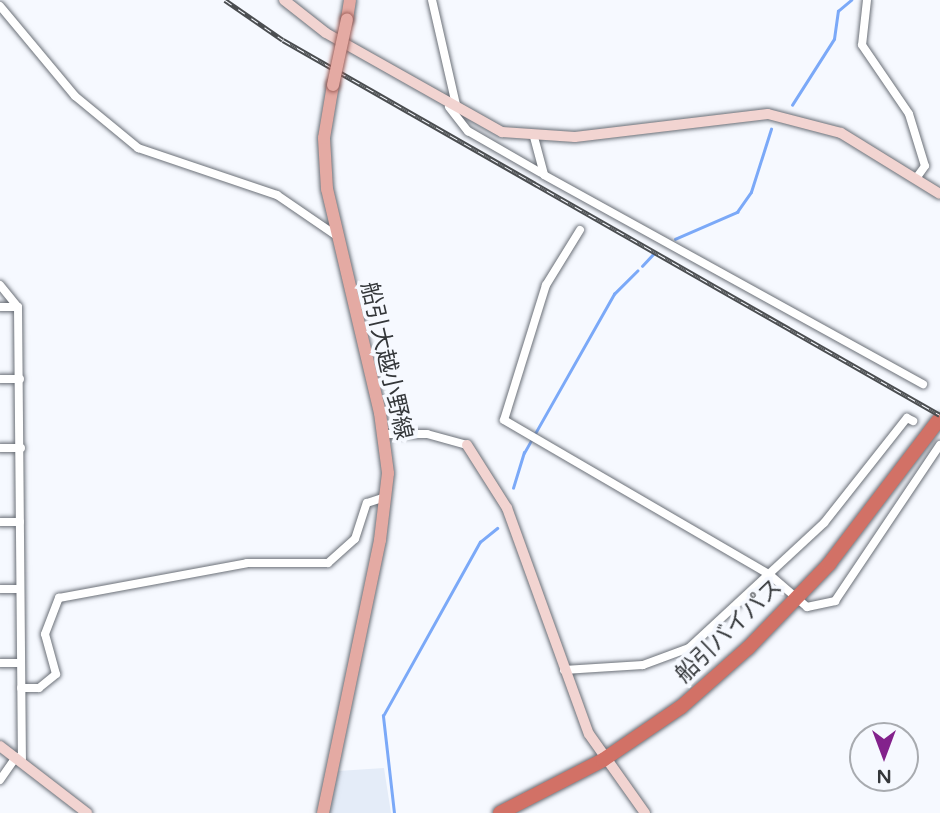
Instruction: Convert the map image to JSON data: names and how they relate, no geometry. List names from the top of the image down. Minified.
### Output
{"streets":{"highway":["船引バイパス"],"main road":["船引大越小野線"]},"north":"bottom"}
